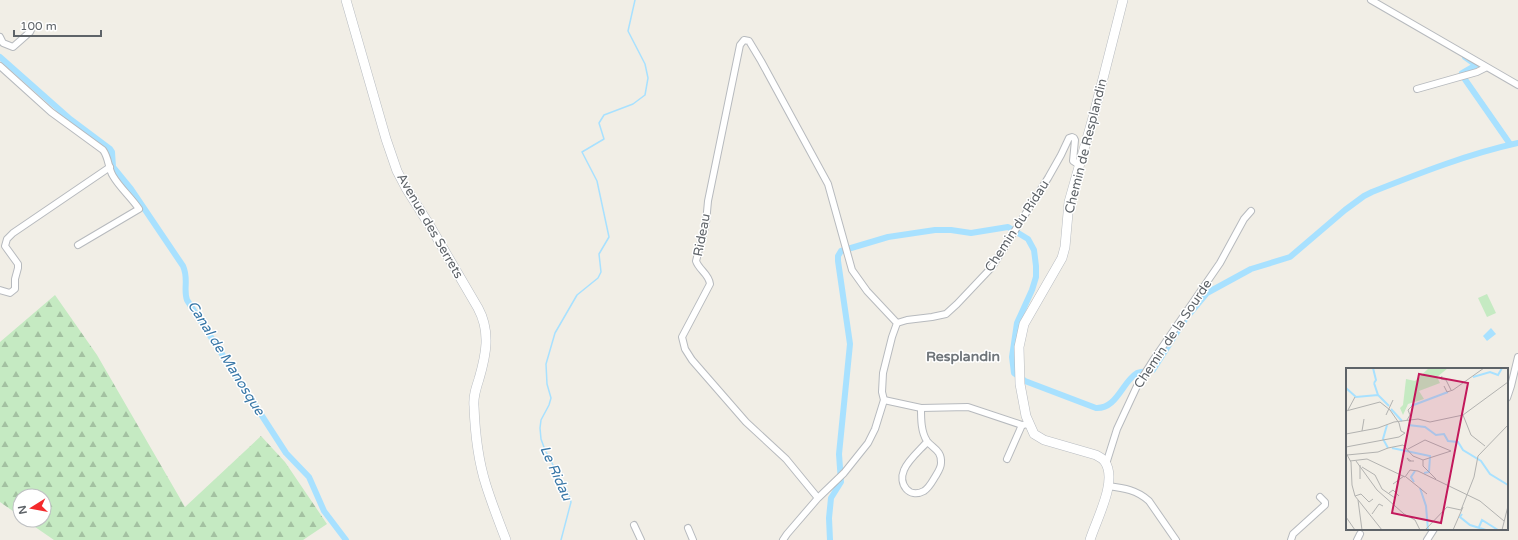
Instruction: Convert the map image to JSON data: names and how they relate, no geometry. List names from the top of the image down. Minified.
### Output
{"streets":{"street":["Chemin de Resplandin","Avenue des Serrets","Chemin du Ridau","Rideau","Chemin de la Sourde"]},"crossings":[["Chemin de Resplandin","Chemin du Ridau"],["Chemin du Ridau","Rideau"]],"districts":["Resplandin"],"water":["Canal de Manosque","Le Ridau"],"scale_bar":"100 m","north":"left"}
